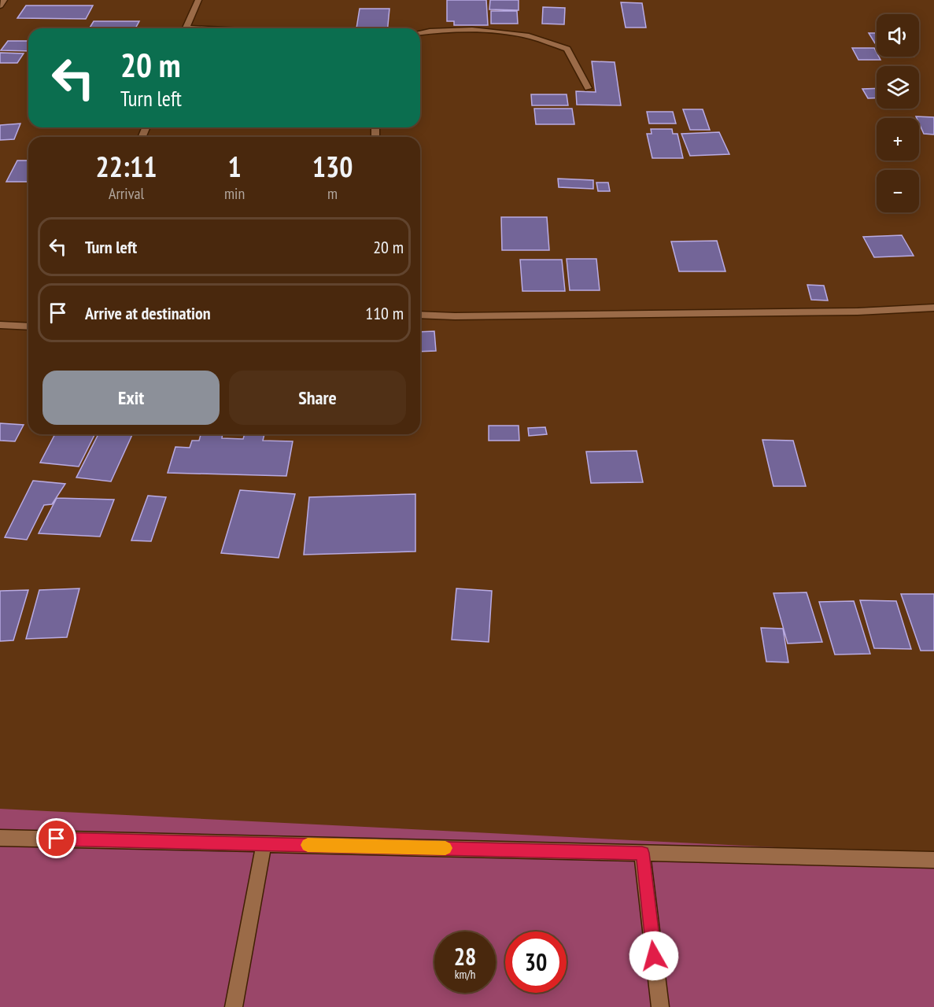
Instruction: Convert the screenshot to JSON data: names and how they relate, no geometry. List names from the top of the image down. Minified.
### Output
{"page":{"map_buttons":["+","−"],"turn":["20 m","Turn left"],"eta":["22:11","Arrival","1","min","130","m"],"list":[{"name":"Turn left","value":"20 m"},{"name":"Arrive at destination","value":"110 m"}],"buttons":["Exit","Share"],"speed":"28 km/h","limit":"30"}}
